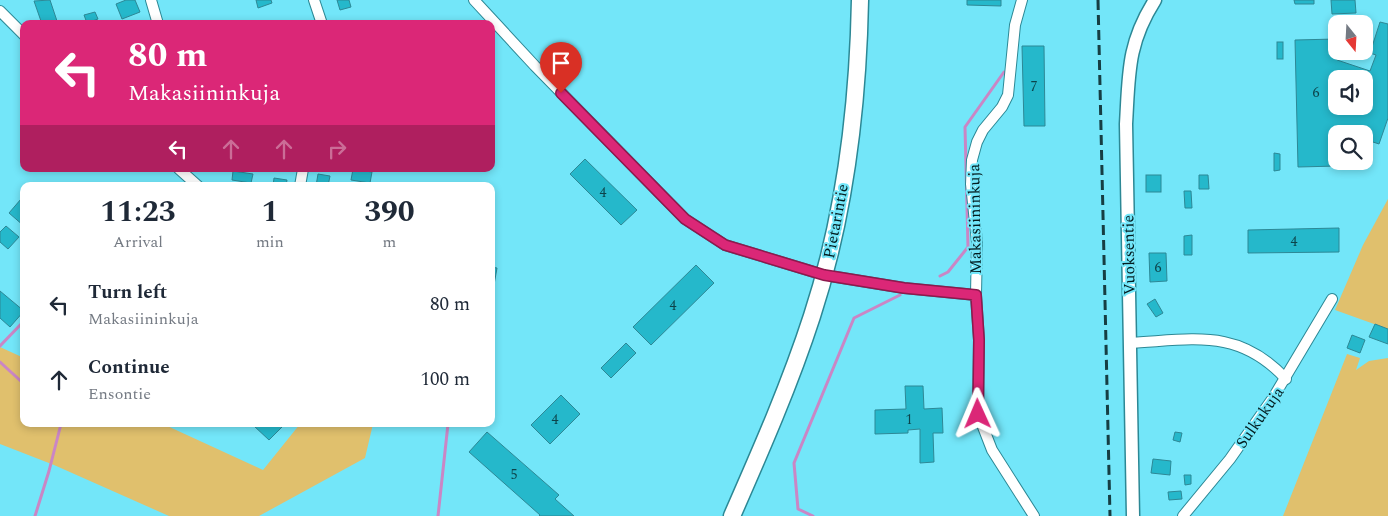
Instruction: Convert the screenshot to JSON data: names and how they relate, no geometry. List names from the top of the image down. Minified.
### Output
{"streets":{"main road":["Pietarintie"],"street":["Makasiininkuja","Vuoksentie","Sulkukuja"]},"crossings":[["Makasiininkuja","Pietarintie"],["Vuoksentie","Sulkukuja"]],"house_numbers":["7","6","4","4","6","4","4","1","5"],"north":"bottom","page":{"turn":["80 m","Makasiininkuja"],"eta":["11:23","Arrival","1","min","390","m"],"list":[{"name":"Turn left","note":"Makasiininkuja","value":"80 m"},{"name":"Continue","note":"Ensontie","value":"100 m"}]}}
